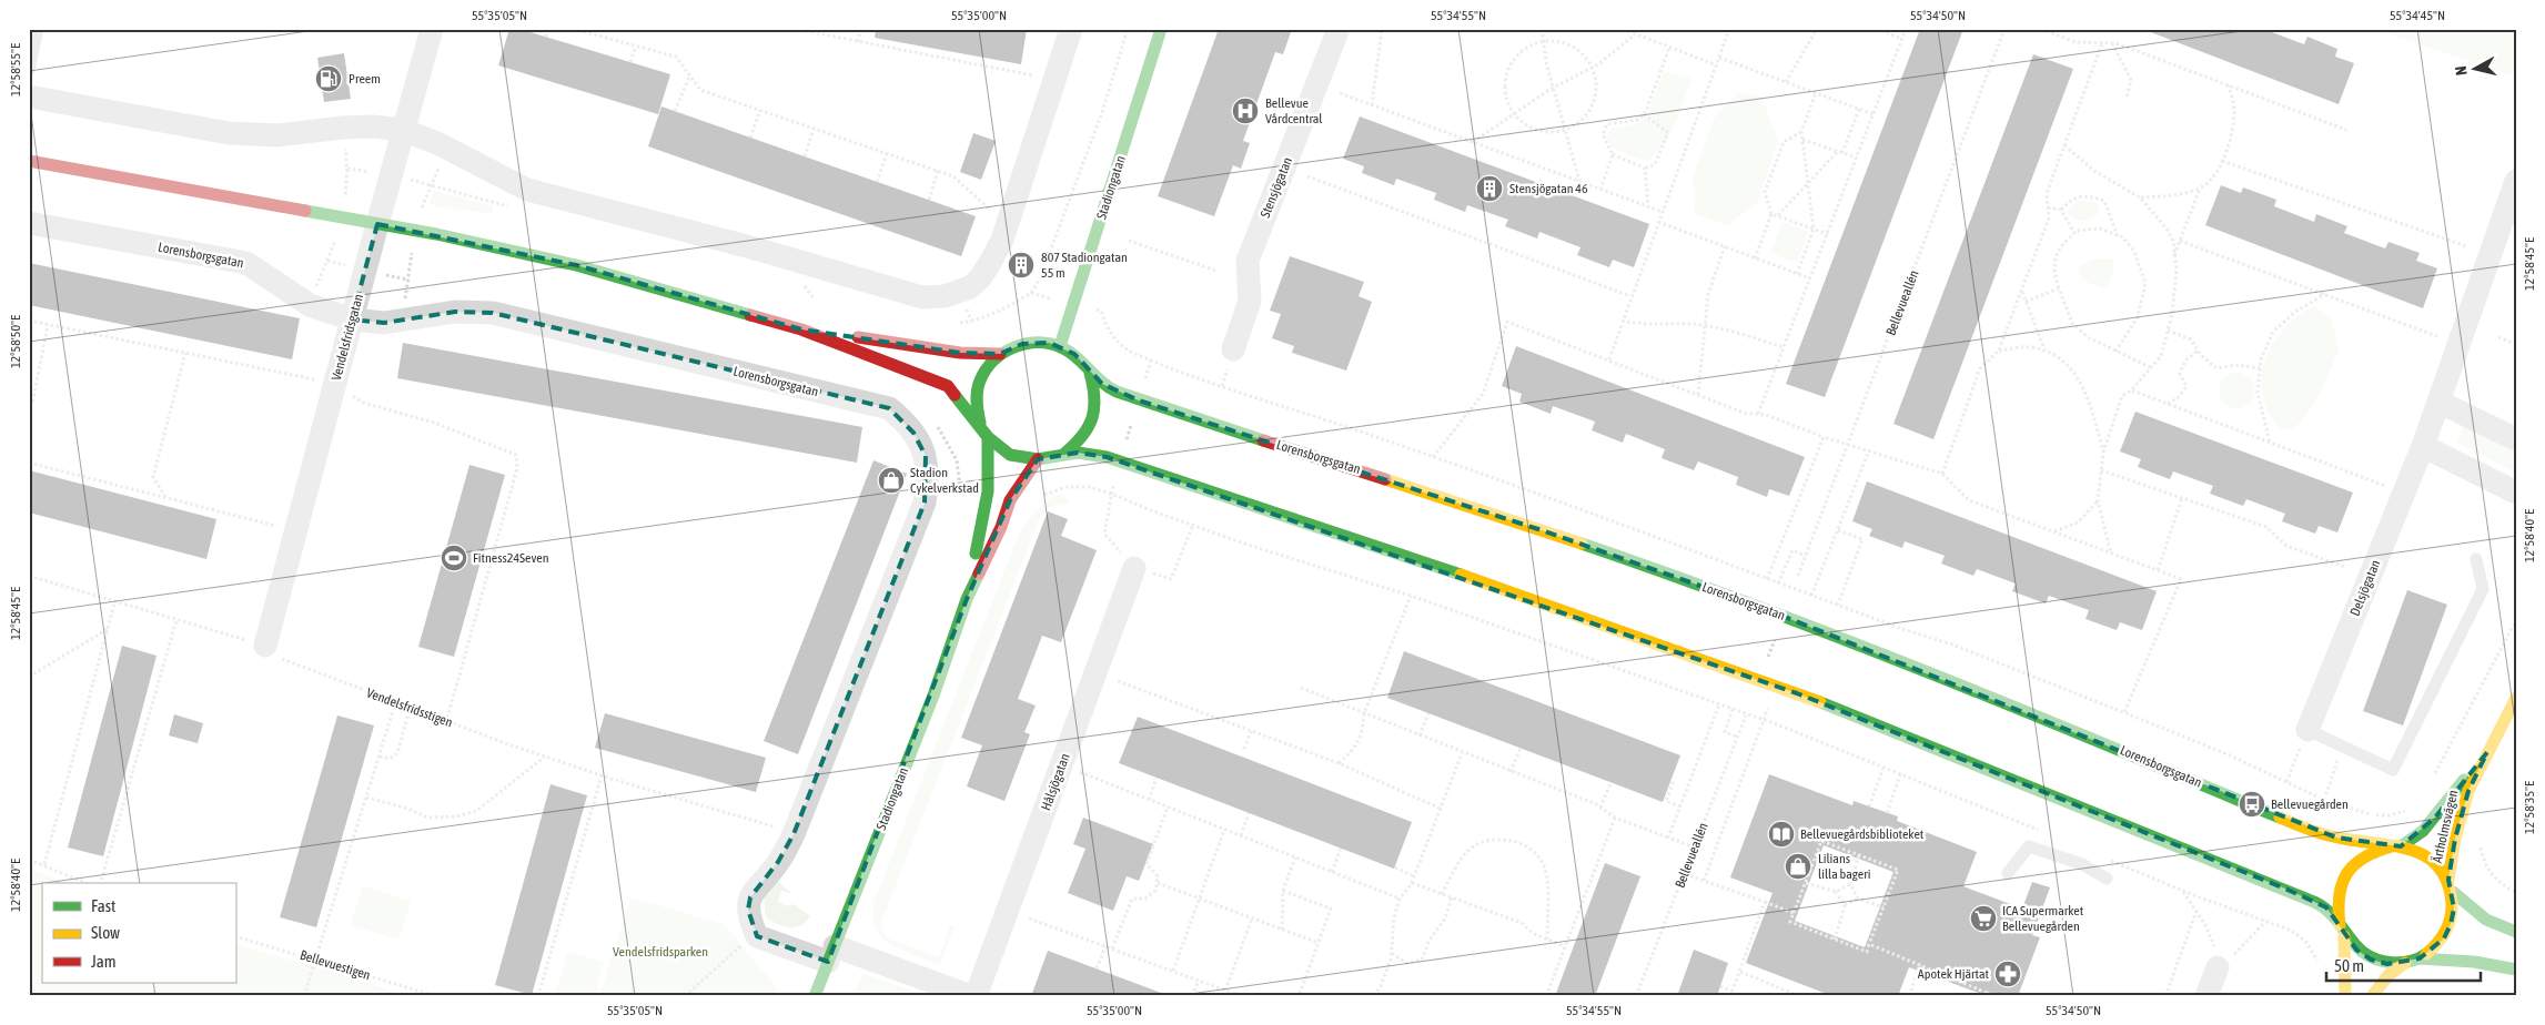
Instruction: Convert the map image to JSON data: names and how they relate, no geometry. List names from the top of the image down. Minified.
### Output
{"streets":{"main road":["Stadiongatan","Lorensborgsgatan","Ärtholmsvägen"],"street":["Stensjögatan","Vendelsfridsgatan","Delsjögatan","Hålsjögatan"],"path":["Bellevueallén","Vendelsfridsstigen","Bellevuestigen"]},"crossings":[["Stadiongatan","Lorensborgsgatan"],["Lorensborgsgatan","Vendelsfridsgatan"],["Lorensborgsgatan","Vendelsfridsstigen"],["Lorensborgsgatan","Ärtholmsvägen"],["Vendelsfridsgatan","Vendelsfridsstigen"]],"parks":["Vendelsfridsparken"],"places":{"fuel station":["Preem"],"hospital":["Bellevue Vårdcentral"],"building":["Stensjögatan 46","807 Stadiongatan 55 m"],"shop":["Stadion Cykelverkstad","Lilians lilla bageri"],"sports":["Fitness24Seven"],"bus stop":["Bellevuegården"],"library":["Bellevuegårdsbiblioteket"],"supermarket":["ICA Supermarket Bellevuegården"],"pharmacy":["Apotek Hjärtat"]},"legend":["Fast","Slow","Jam"],"scale_bar":"50 m","north":"left","coordinates":["55°35'05\"N","55°35'00\"N","55°34'55\"N","55°34'50\"N","55°34'45\"N","12°58'55\"E","12°58'45\"E","12°58'50\"E","12°58'40\"E","12°58'35\"E"]}
